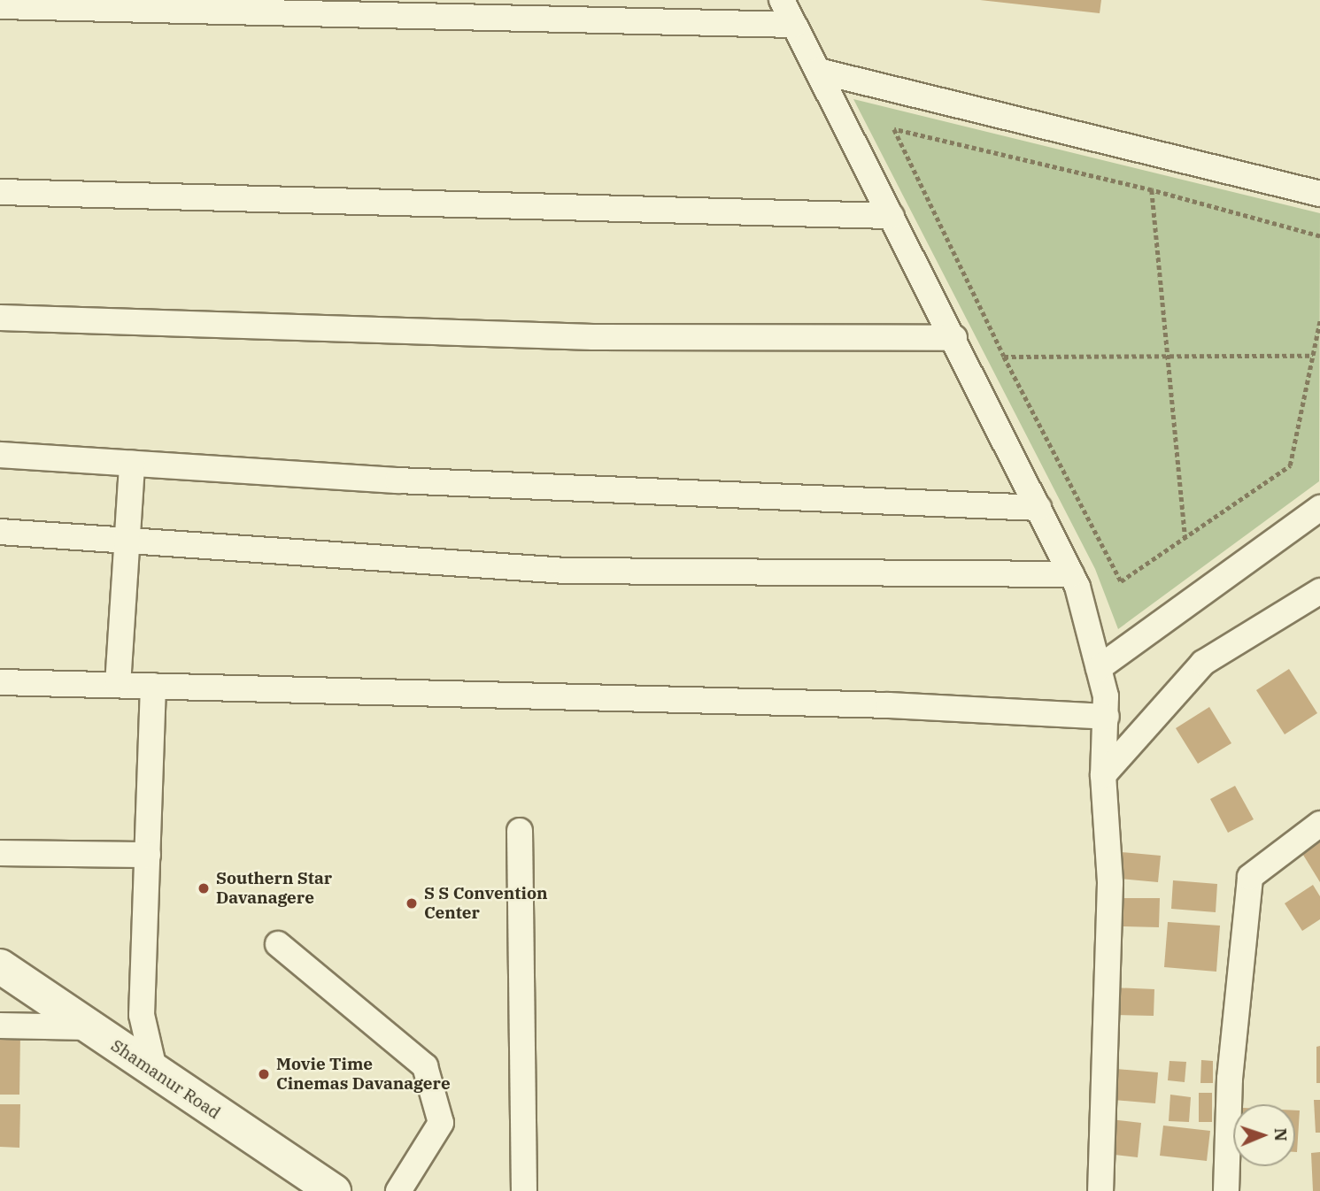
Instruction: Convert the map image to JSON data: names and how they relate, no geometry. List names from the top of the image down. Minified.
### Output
{"streets":{"main road":["Shamanur Road"]},"places":["Southern Star Davanagere","S S Convention Center","Movie Time Cinemas Davanagere"],"north":"right"}
